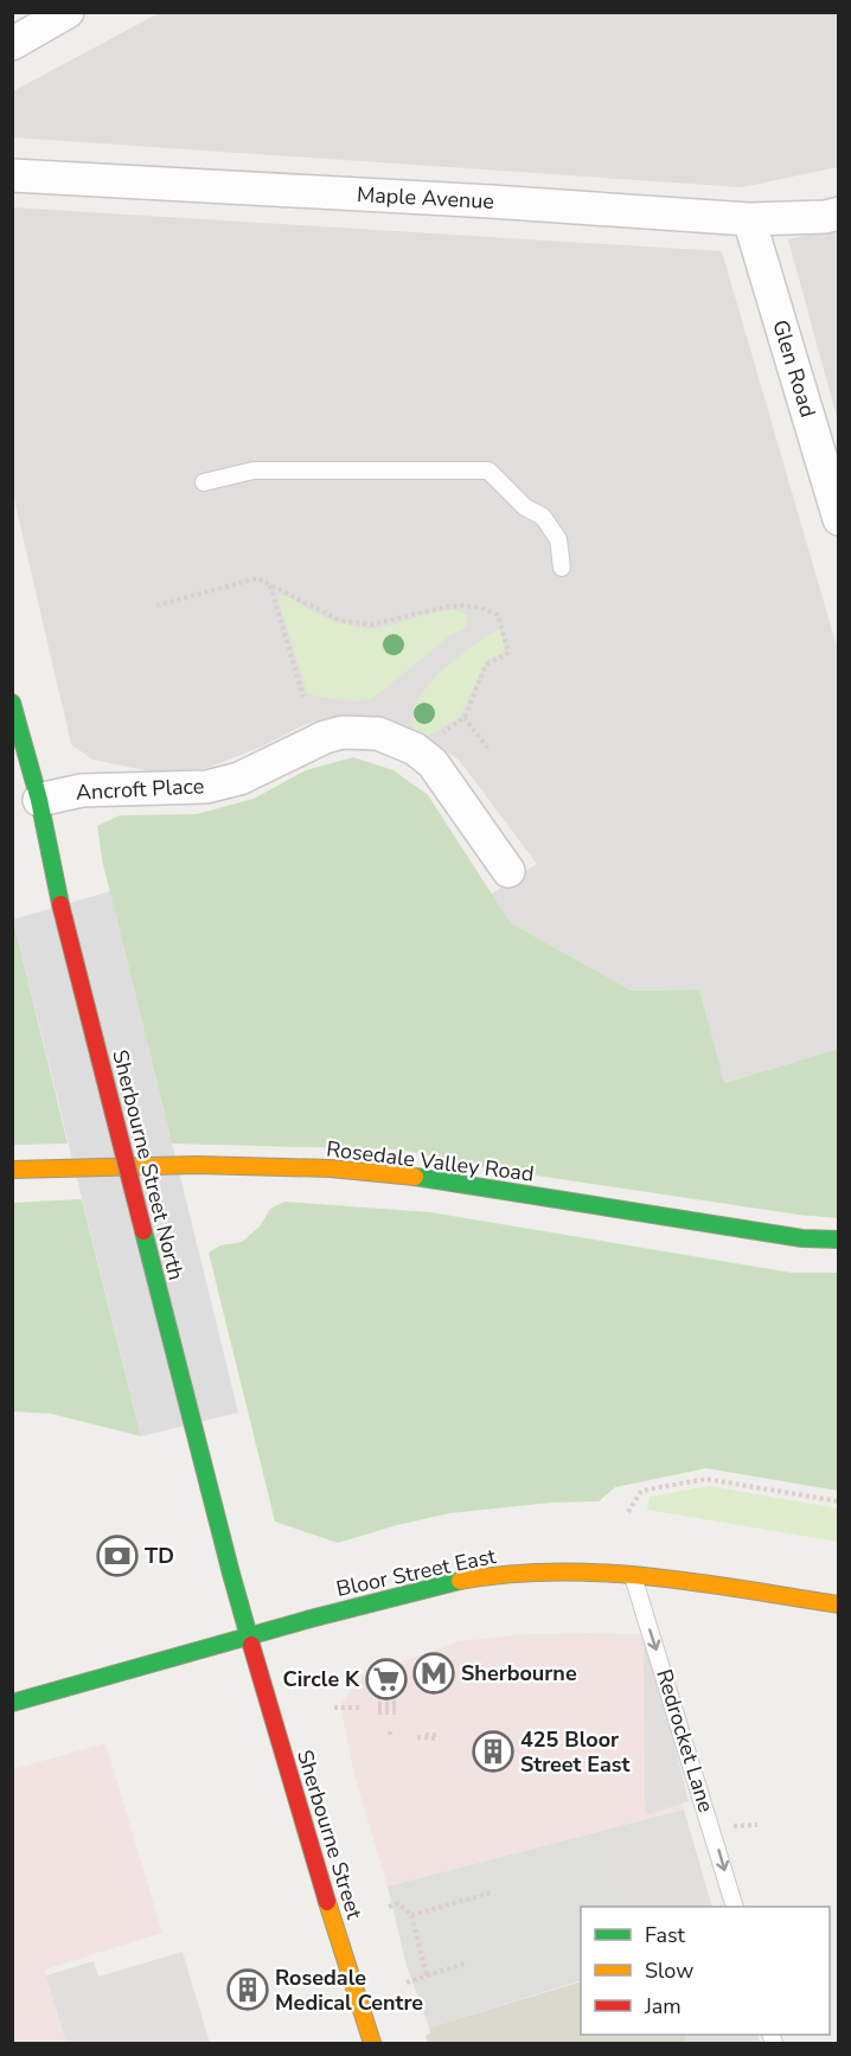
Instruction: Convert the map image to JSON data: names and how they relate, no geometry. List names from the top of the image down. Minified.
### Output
{"streets":{"street":["Maple Avenue","Glen Road","Ancroft Place","Rosedale Valley Road","Sherbourne Street North","Bloor Street East","Sherbourne Street"],"lane":["Redrocket Lane"]},"crossings":[["Maple Avenue","Glen Road"],["Ancroft Place","Sherbourne Street North"],["Sherbourne Street North","Bloor Street East"],["Sherbourne Street North","Sherbourne Street"],["Bloor Street East","Redrocket Lane"],["Bloor Street East","Sherbourne Street"]],"one_way":["Redrocket Lane"],"places":{"bank":["TD"],"metro station":["Sherbourne"],"supermarket":["Circle K"],"building":["425 Bloor Street East","Rosedale Medical Centre"]},"legend":["Fast","Slow","Jam"]}
